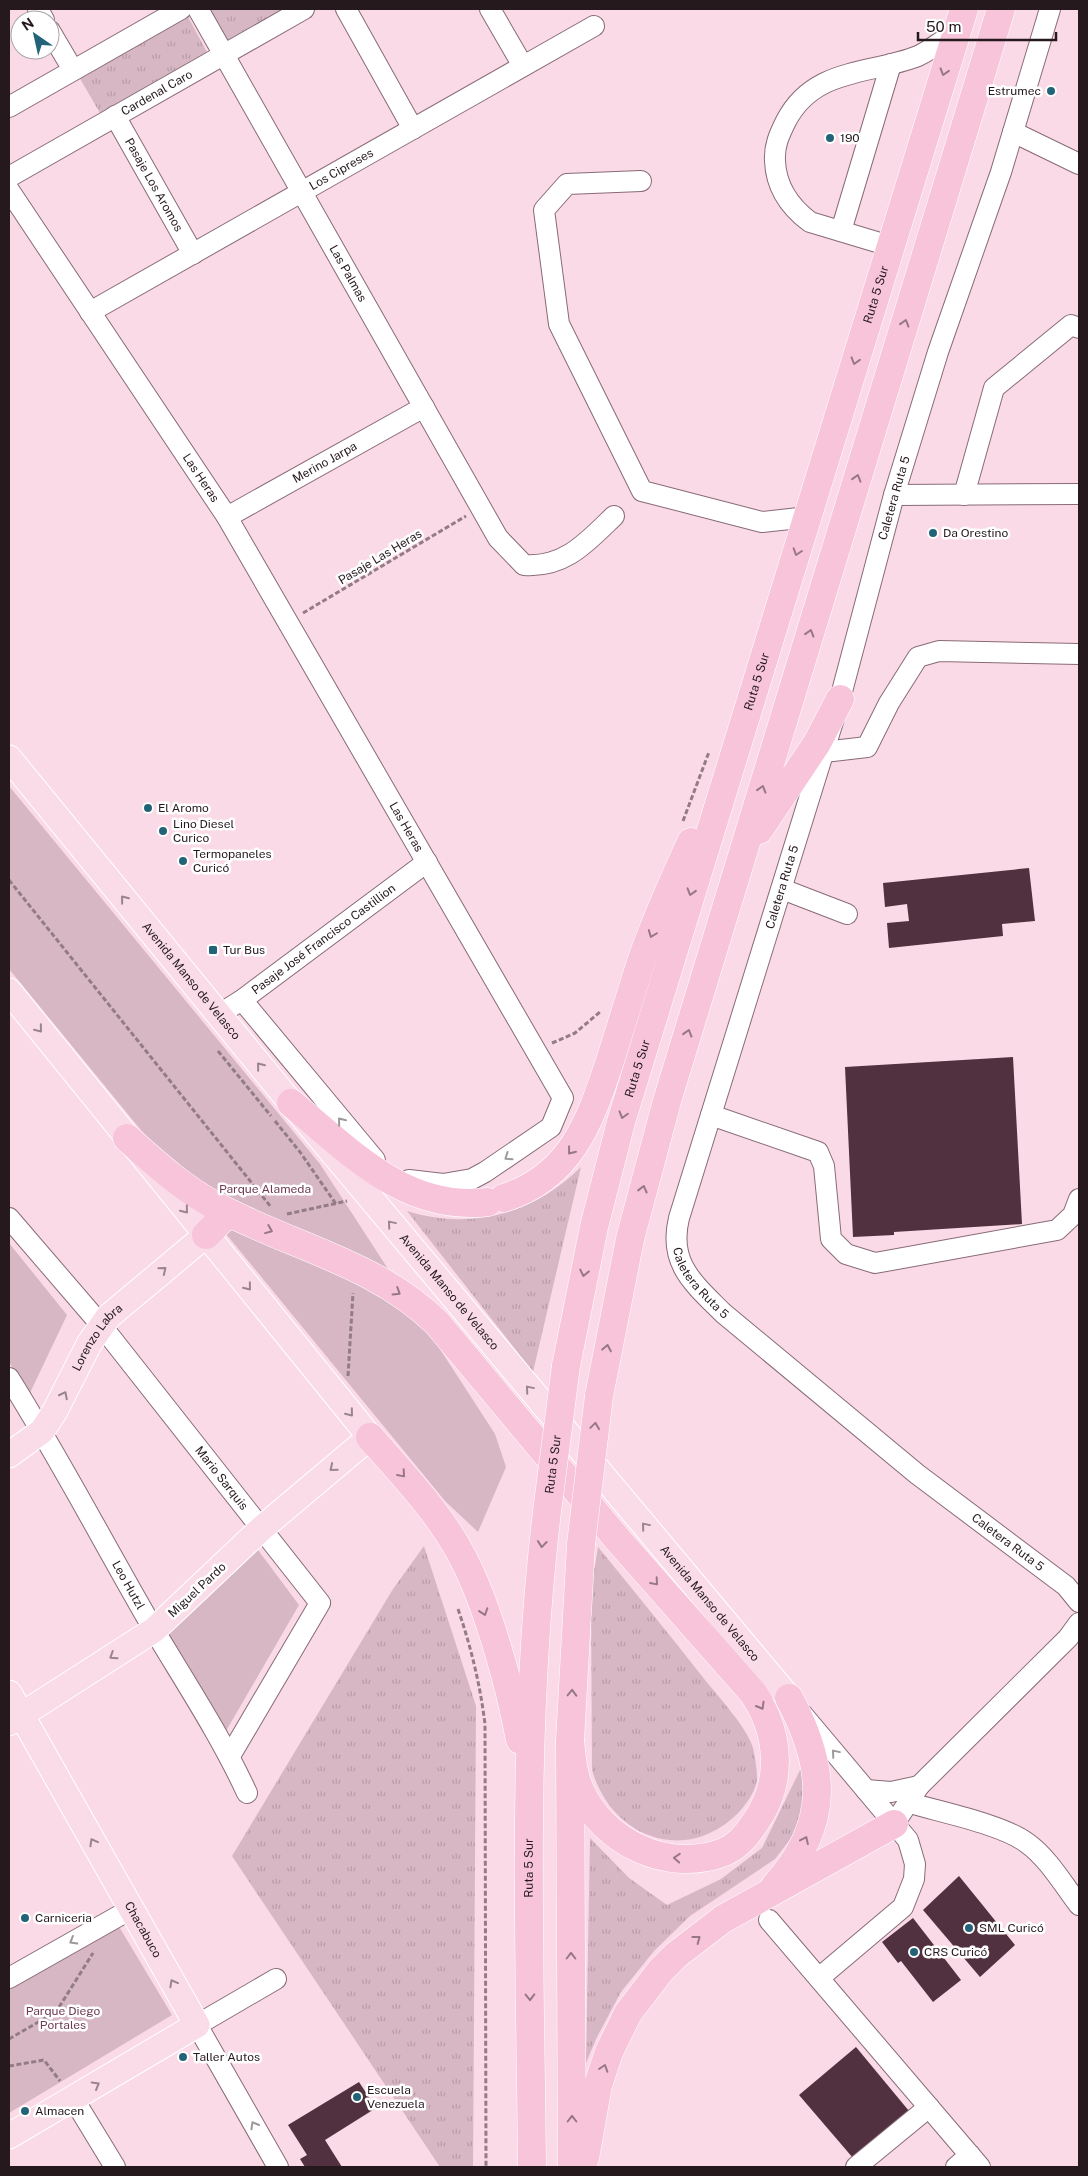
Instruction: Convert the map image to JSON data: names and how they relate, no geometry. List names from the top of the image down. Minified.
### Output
{"streets":{"highway":["Ruta 5 Sur"],"main road":["Avenida Manso de Velasco","Lorenzo Labra","Miguel Pardo","Chacabuco"],"street":["Cardenal Caro","Los Cipreses","Pasaje Los Aromos","Las Palmas","Merino Jarpa","Las Heras","Caletera Ruta 5","Pasaje José Francisco Castillion","Mario Sarquis","Leo Hutzl"],"path":["Pasaje Las Heras"]},"crossings":[["Cardenal Caro","Pasaje Los Aromos"],["Cardenal Caro","Las Palmas"],["Los Cipreses","Pasaje Los Aromos"],["Los Cipreses","Las Palmas"],["Los Cipreses","Las Heras"],["Las Palmas","Merino Jarpa"],["Las Palmas","Pasaje Las Heras"],["Merino Jarpa","Las Heras"],["Las Heras","Pasaje Las Heras"],["Las Heras","Pasaje José Francisco Castillion"],["Pasaje José Francisco Castillion","Avenida Manso de Velasco"],["Lorenzo Labra","Mario Sarquis"],["Lorenzo Labra","Leo Hutzl"],["Mario Sarquis","Leo Hutzl"],["Mario Sarquis","Miguel Pardo"],["Leo Hutzl","Miguel Pardo"],["Miguel Pardo","Chacabuco"]],"one_way":["Lorenzo Labra","Miguel Pardo","Chacabuco"],"parks":["Parque Alameda","Parque Diego Portales"],"places":{"other":["Estrumec","190","Da Orestino","El Aromo","Lino Diesel Curico","Termopaneles Curicó","Carniceria","SML Curicó","CRS Curicó","Taller Autos","Escuela Venezuela","Almacen"],"transit":["Tur Bus"]},"scale_bar":"50 m","north":"top left"}
